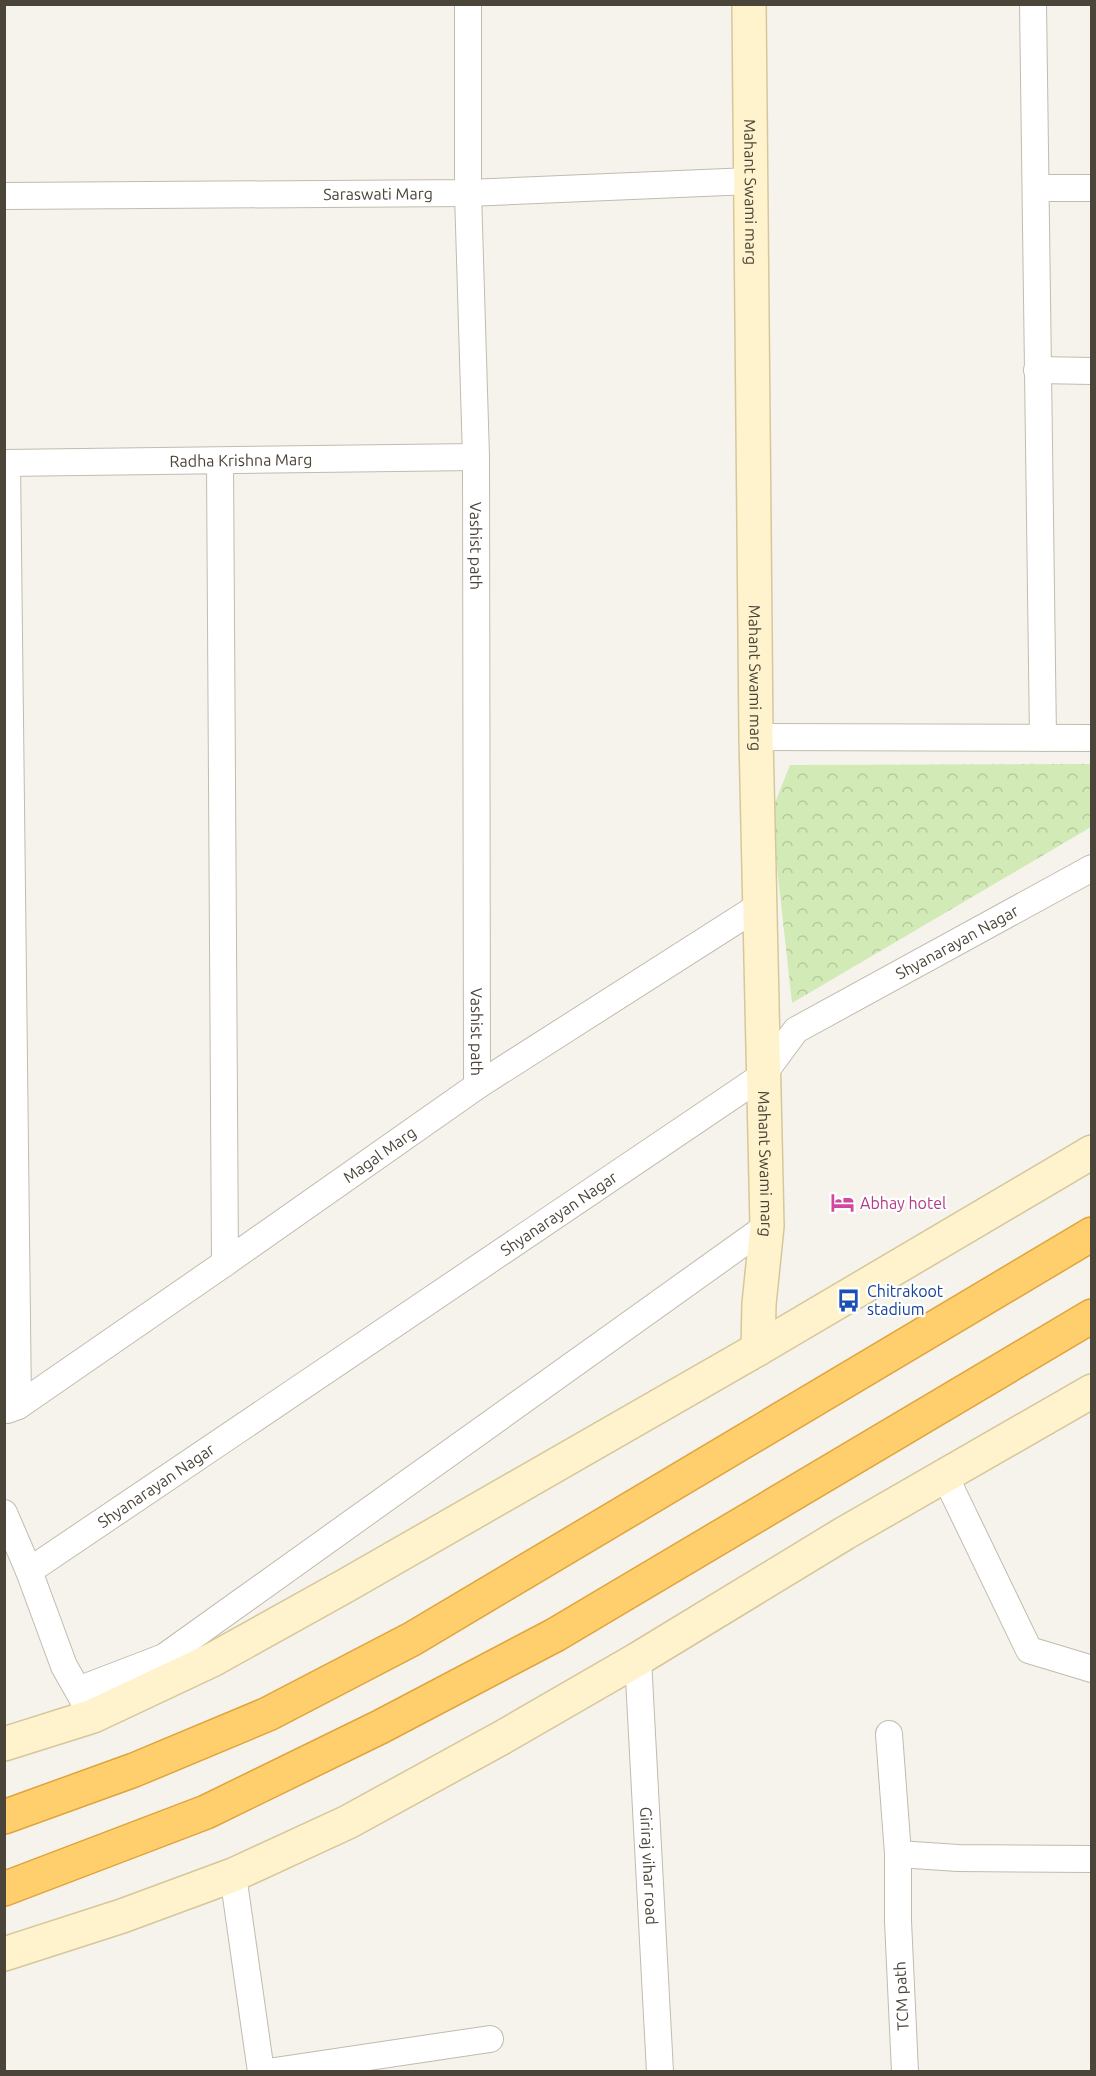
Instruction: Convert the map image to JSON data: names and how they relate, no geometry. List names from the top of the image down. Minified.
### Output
{"streets":{"street":["Mahant Swami marg","Saraswati Marg","Radha Krishna Marg","Vashist path","Shyanarayan Nagar","Magal Marg","Giriraj vihar road","TCM path"]},"crossings":[["Mahant Swami marg","Saraswati Marg"],["Mahant Swami marg","Shyanarayan Nagar"],["Mahant Swami marg","Magal Marg"],["Saraswati Marg","Vashist path"],["Radha Krishna Marg","Vashist path"],["Vashist path","Magal Marg"]],"places":{"hotel":["Abhay hotel"],"bus stop":["Chitrakoot stadium"]}}
